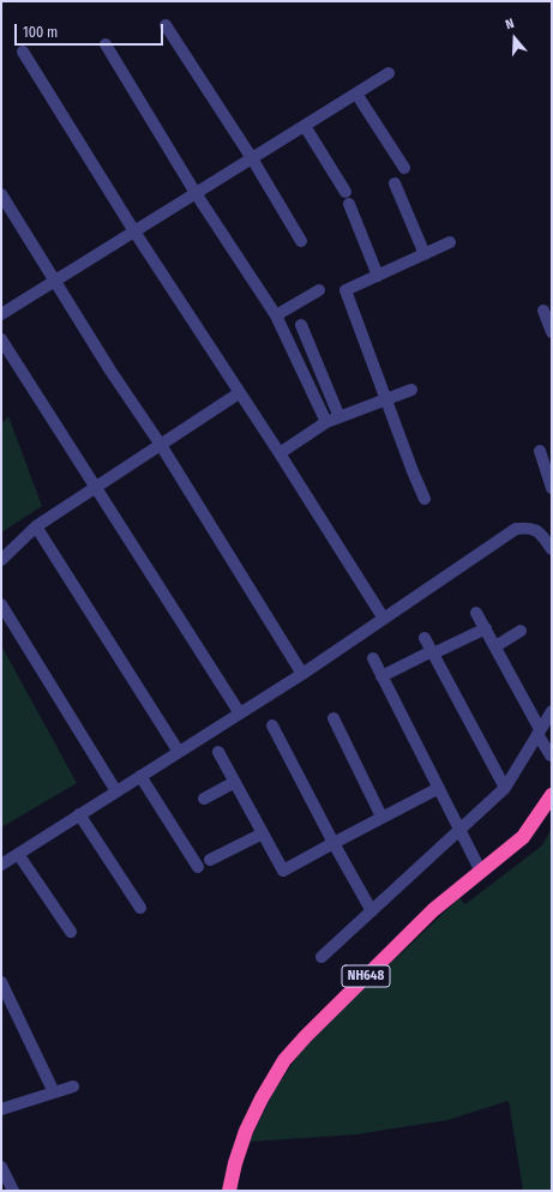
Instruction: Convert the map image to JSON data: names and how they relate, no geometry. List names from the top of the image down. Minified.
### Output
{"streets":{"highway":["NH648"]},"scale_bar":"100 m","north":"top"}
